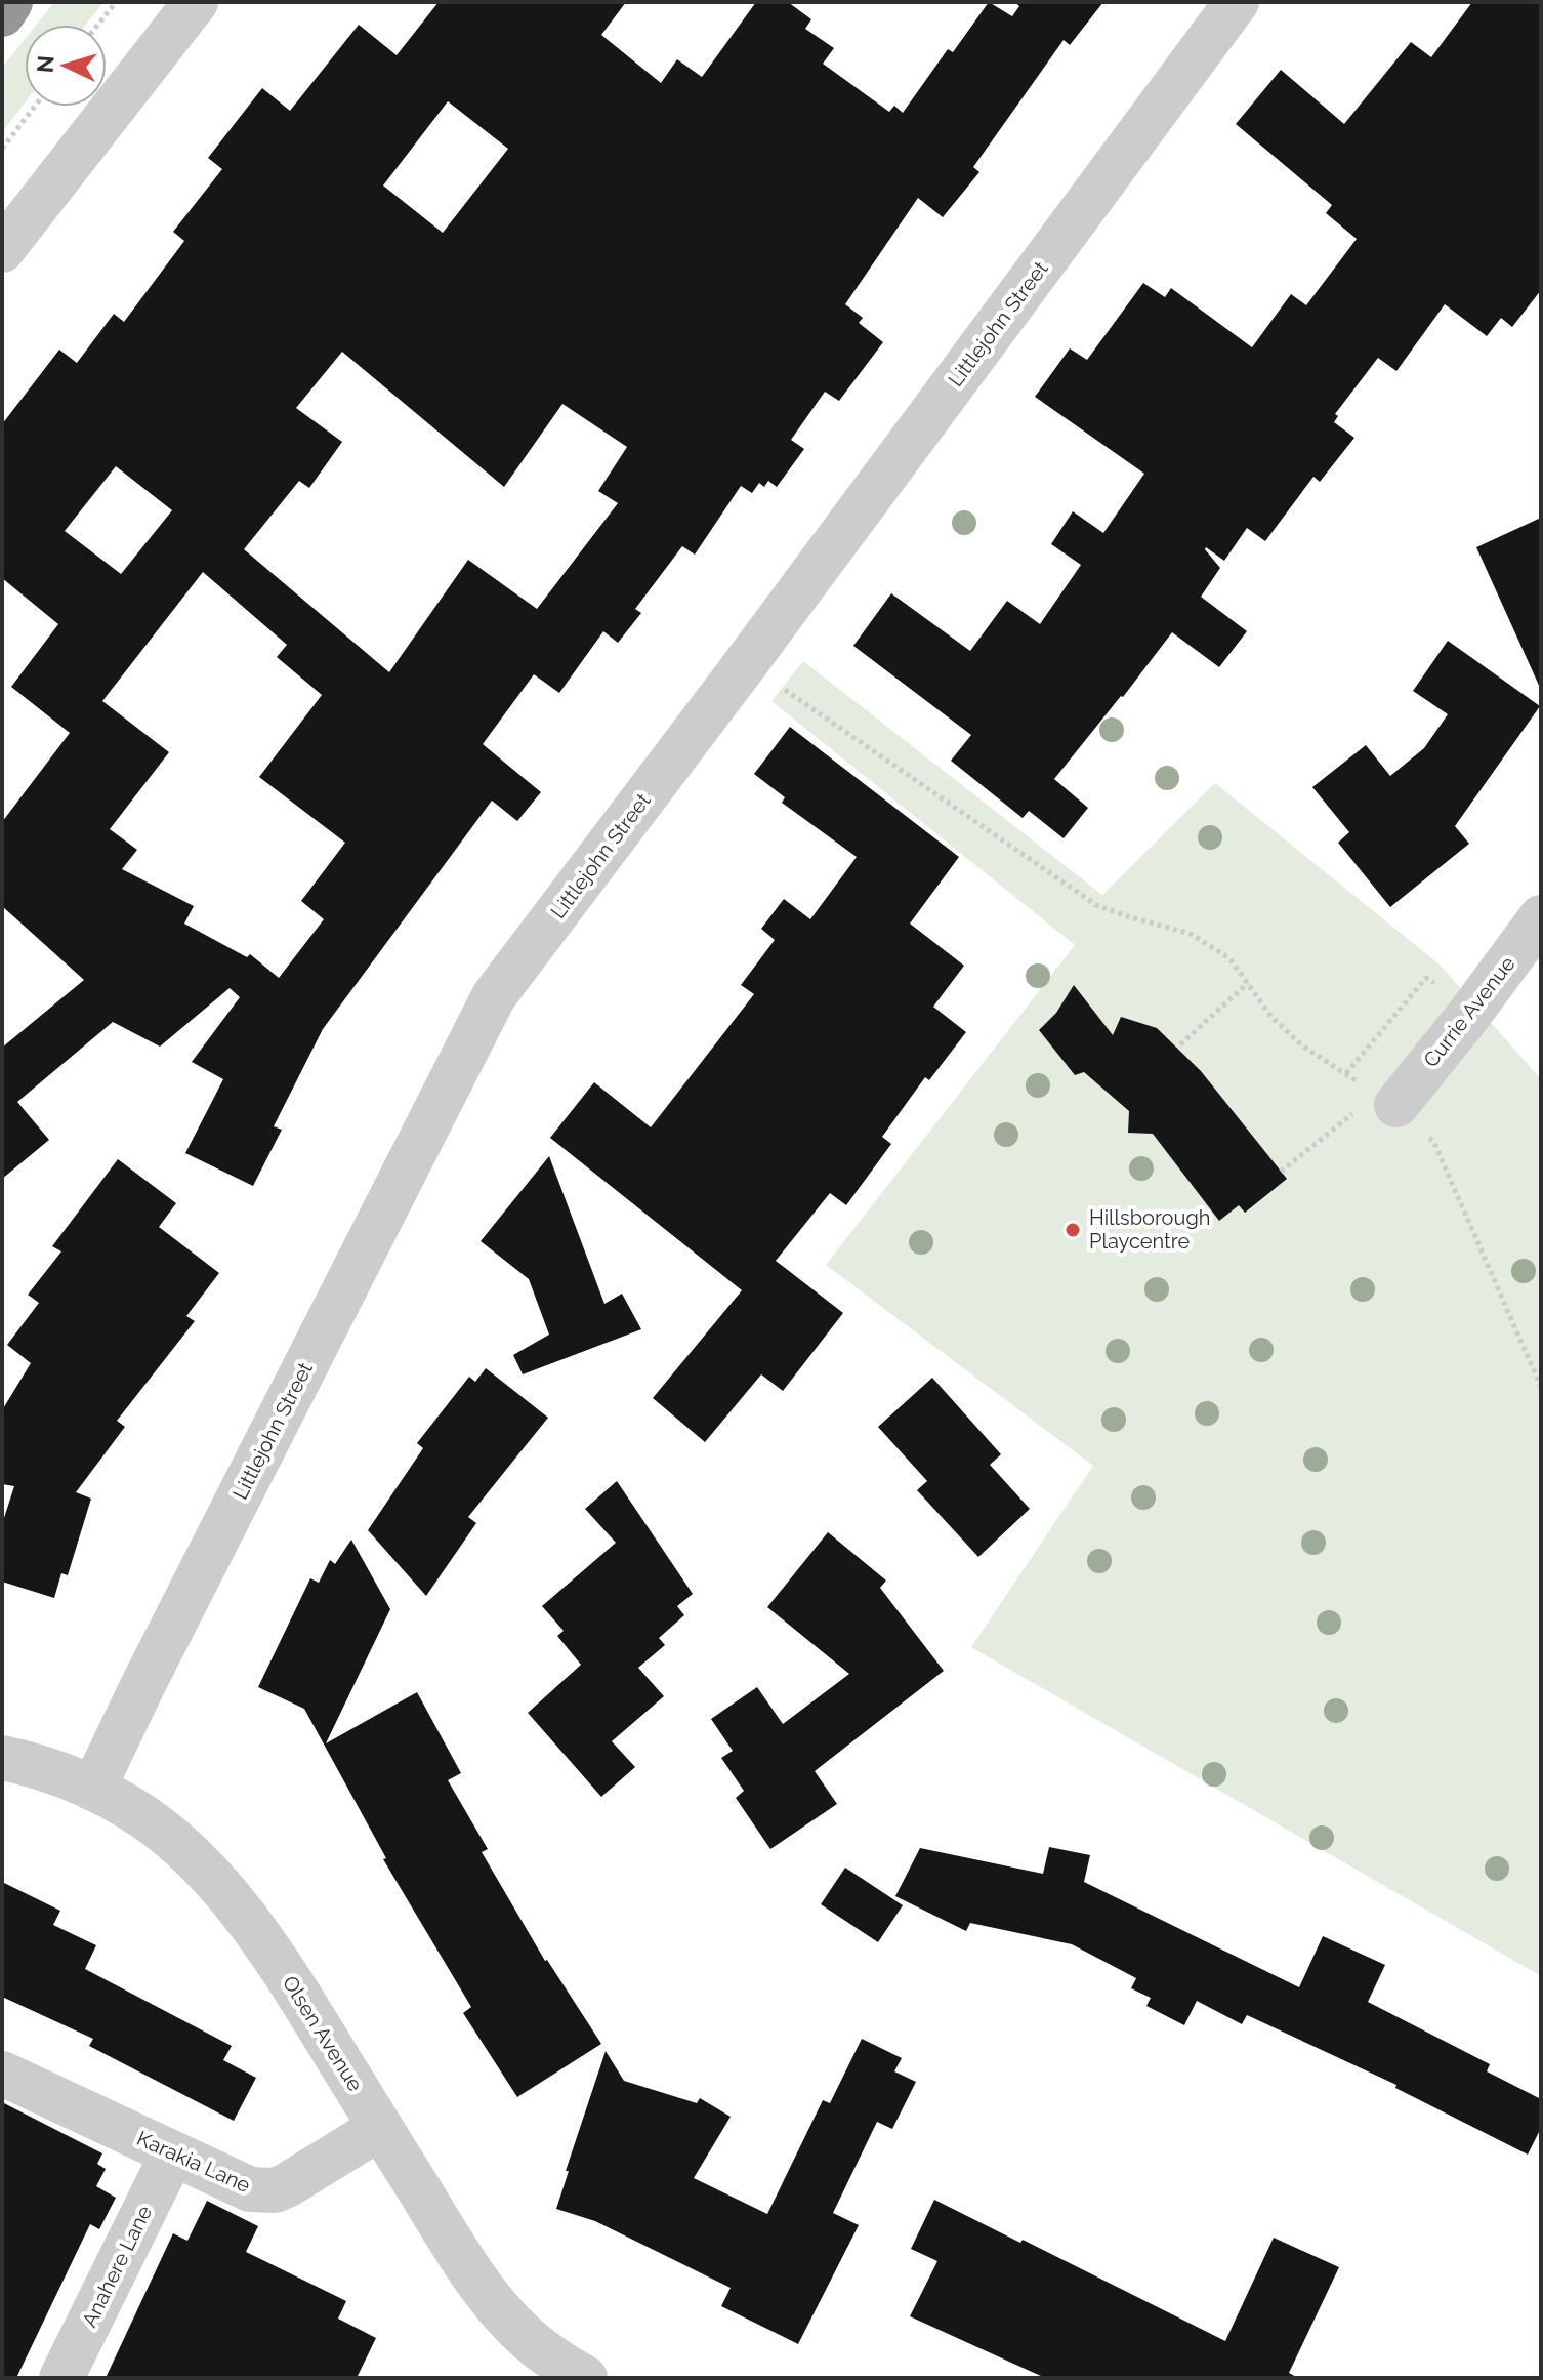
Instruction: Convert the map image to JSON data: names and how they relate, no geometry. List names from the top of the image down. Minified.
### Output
{"streets":{"street":["Littlejohn Street","Currie Avenue","Olsen Avenue","Karakia Lane","Anahere Lane"]},"crossings":[["Littlejohn Street","Olsen Avenue"],["Olsen Avenue","Karakia Lane"],["Karakia Lane","Anahere Lane"]],"places":["Hillsborough Playcentre"],"north":"left"}
